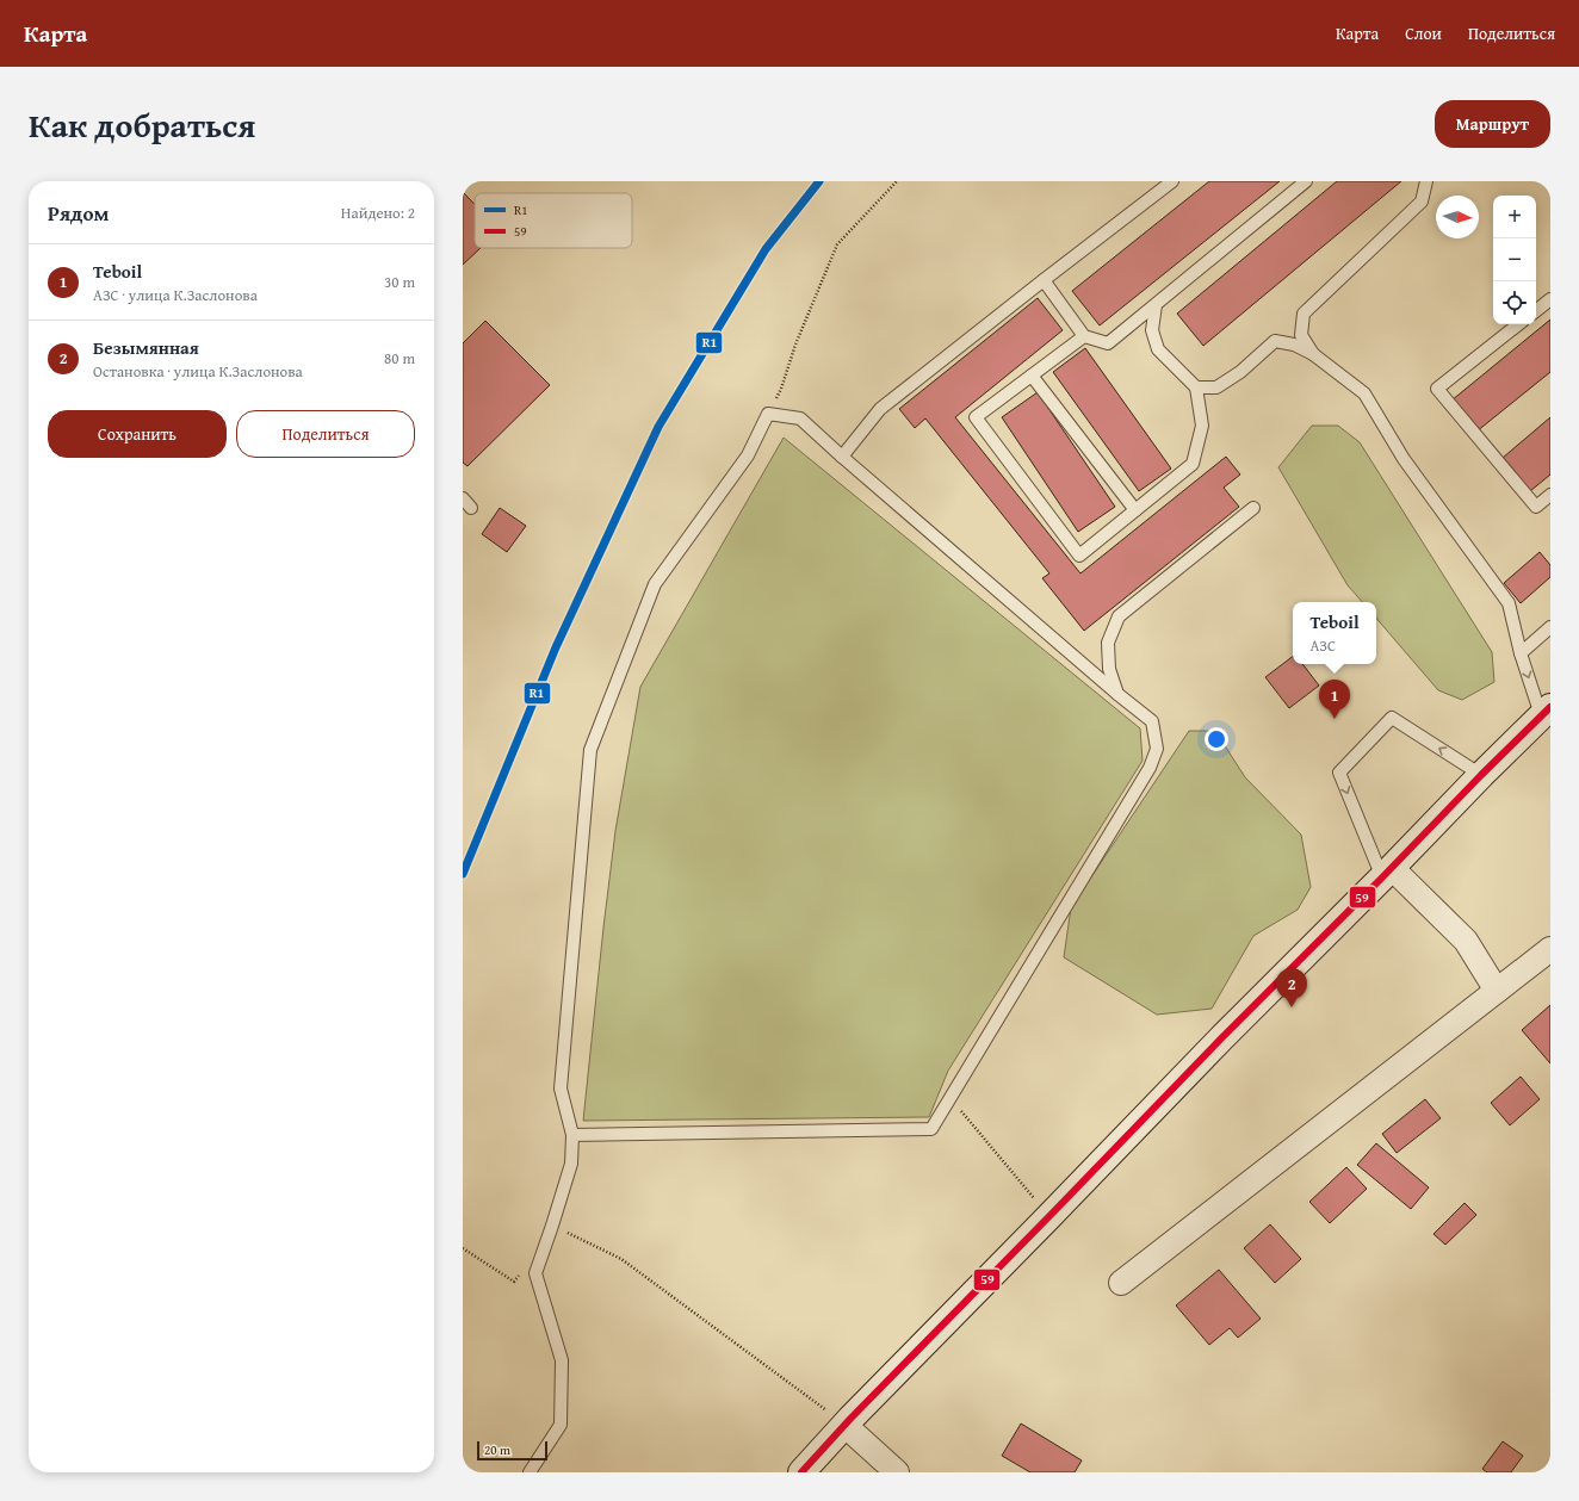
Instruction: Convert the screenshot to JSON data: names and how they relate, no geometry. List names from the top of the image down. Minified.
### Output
{"lines":["transit line R1","transit line 59"],"legend":["R1","59"],"scale_bar":"20 m","north":"right","page":{"header":"Карта","nav":["Карта","Слои","Поделиться"],"title":"Как добраться","buttons":["Маршрут",["Сохранить","Поделиться"]],"heading":["Рядом","Найдено: 2"],"map_buttons":["+","−"],"list":[{"mark":"1","name":"Teboil","note":"АЗС · улица К.Заслонова","value":"30 m"},{"mark":"2","name":"Безымянная","note":"Остановка · улица К.Заслонова","value":"80 m"}],"popup":["Teboil","АЗС"],"pins":["1","2"],"scale":"20 m"}}
